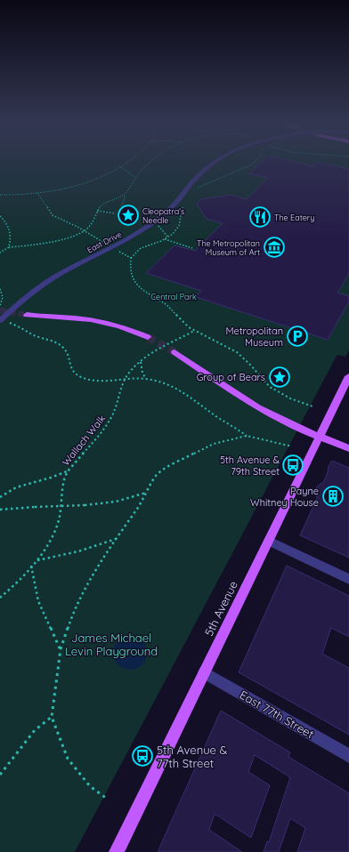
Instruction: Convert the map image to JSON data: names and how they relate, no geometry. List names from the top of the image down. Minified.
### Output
{"streets":{"main road":["5th Avenue"],"street":["East Drive","East 77th Street"],"path":["Wallach Walk"]},"crossings":[["5th Avenue","East 77th Street"]],"parks":["Central Park","James Michael Levin Playground"],"places":{"place":["Cleopatra's Needle","Group of Bears"],"restaurant":["The Eatery"],"museum":["The Metropolitan Museum of Art"],"parking":["Metropolitan Museum"],"bus stop":["5th Avenue & 79th Street","5th Avenue & 77th Street"],"building":["Payne Whitney House"]}}
